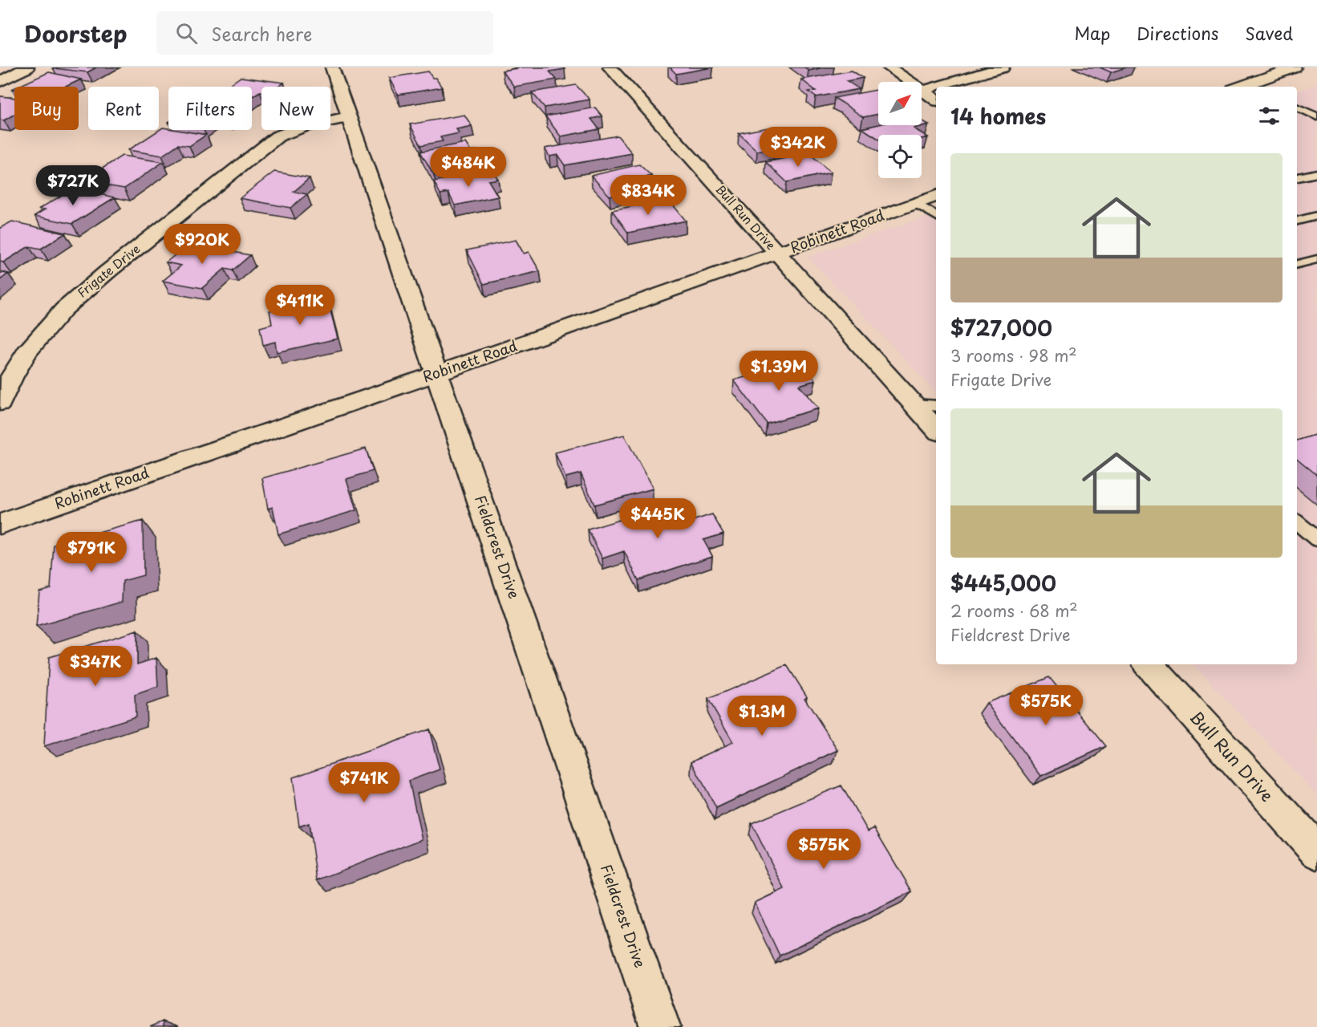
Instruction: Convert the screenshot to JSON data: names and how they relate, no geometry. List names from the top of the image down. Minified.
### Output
{"streets":{"street":["Bull Run Drive","Robinett Road","Frigate Drive","Fieldcrest Drive"]},"crossings":[["Bull Run Drive","Robinett Road"],["Robinett Road","Fieldcrest Drive"],["Frigate Drive","Fieldcrest Drive"]],"north":"top right","page":{"header":"Doorstep","search":"Search here","nav":["Map","Directions","Saved"],"chip":["Buy","Rent","Filters","New"],"heading":"14 homes","price":["$342K","$484K","$727K","$834K","$920K","$411K","$1.39M","$445K","$791K","$347K","$575K","$1.3M","$741K","$575K"],"list":[{"name":"$727,000","note":"3 rooms · 98 m² · Frigate Drive"},{"name":"$445,000","note":"2 rooms · 68 m² · Fieldcrest Drive"}]}}
